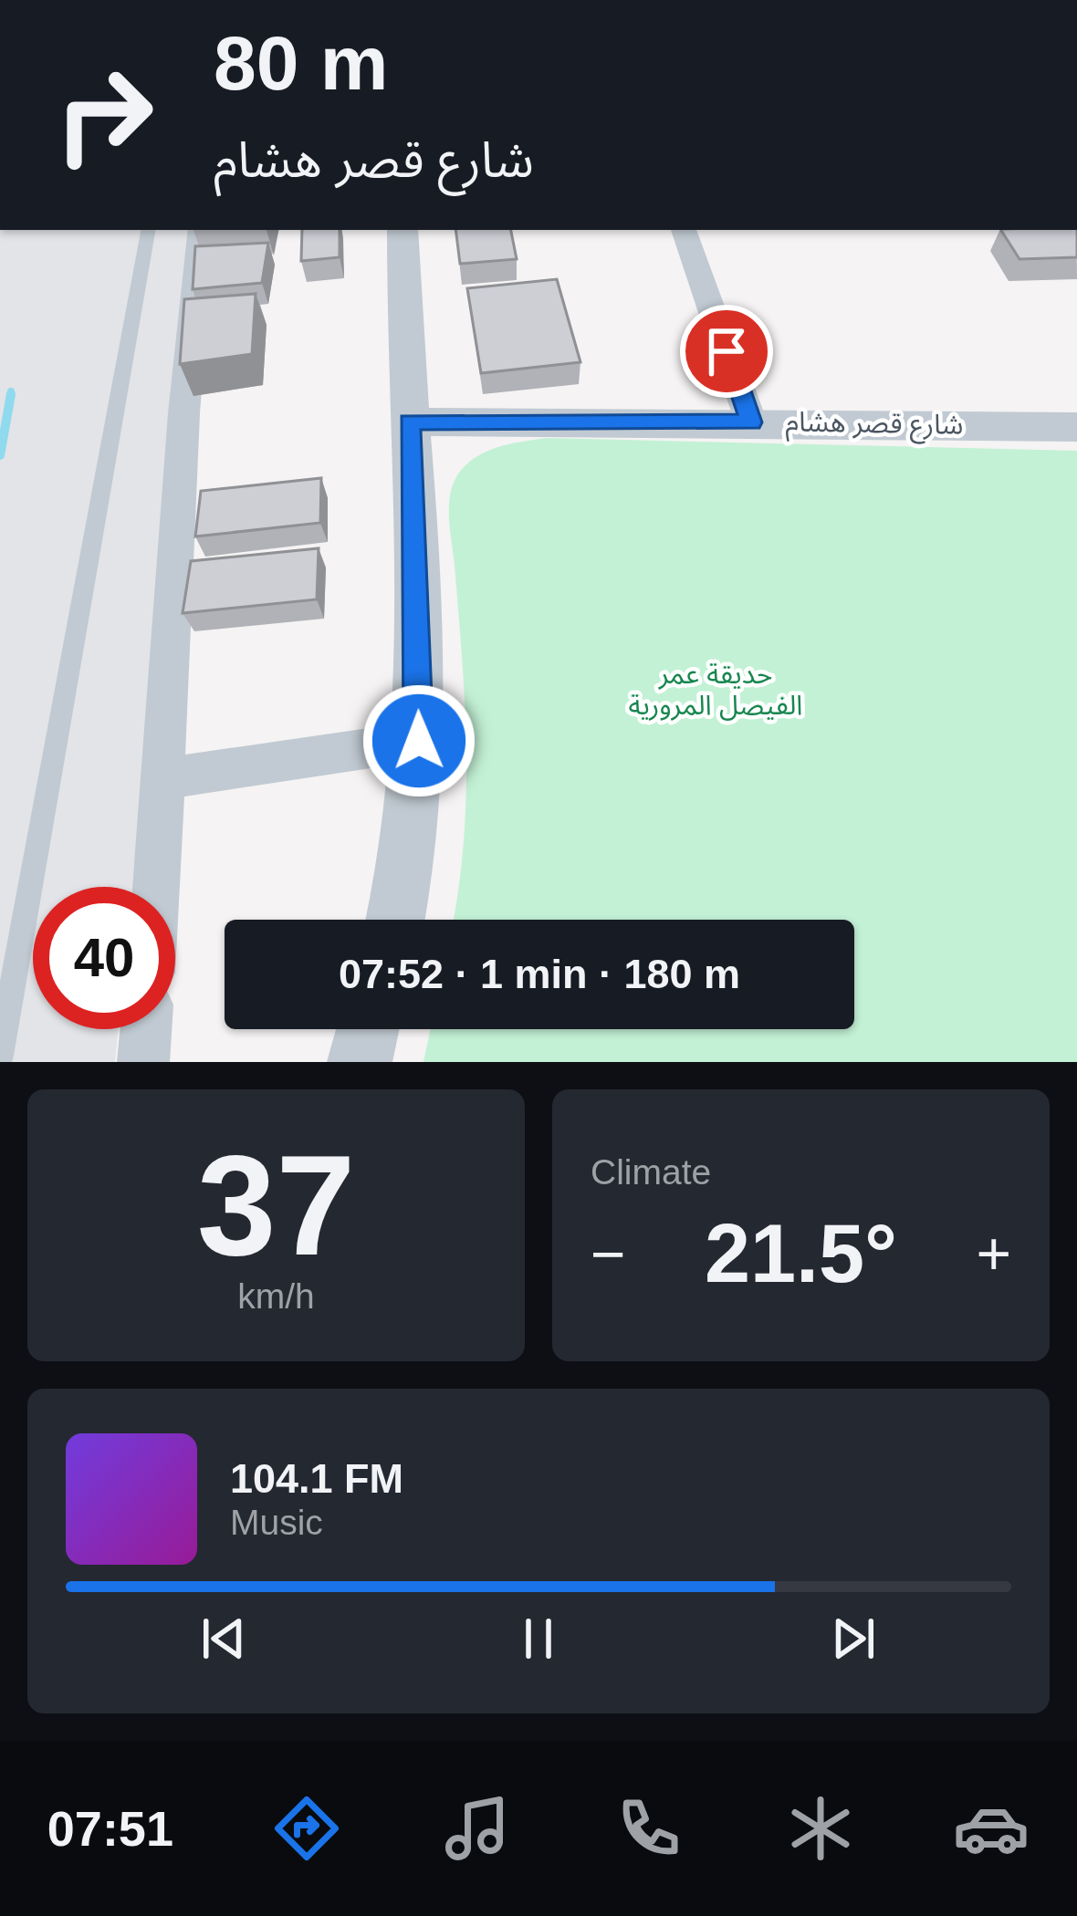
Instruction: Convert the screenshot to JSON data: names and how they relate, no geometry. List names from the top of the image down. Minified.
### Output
{"streets":{"street":["شارع قصر هشام"]},"parks":["حديقة عمر الفيصل المرورية"],"page":{"turn":["80 m","شارع قصر هشام"],"limit":"40","trip":"07:52 · 1 min · 180 m","tile":[["37","km/h"],"Climate"],"heat":["−","21.5°","+"],"song":["104.1 FM","Music"],"tabs":"07:51"}}
